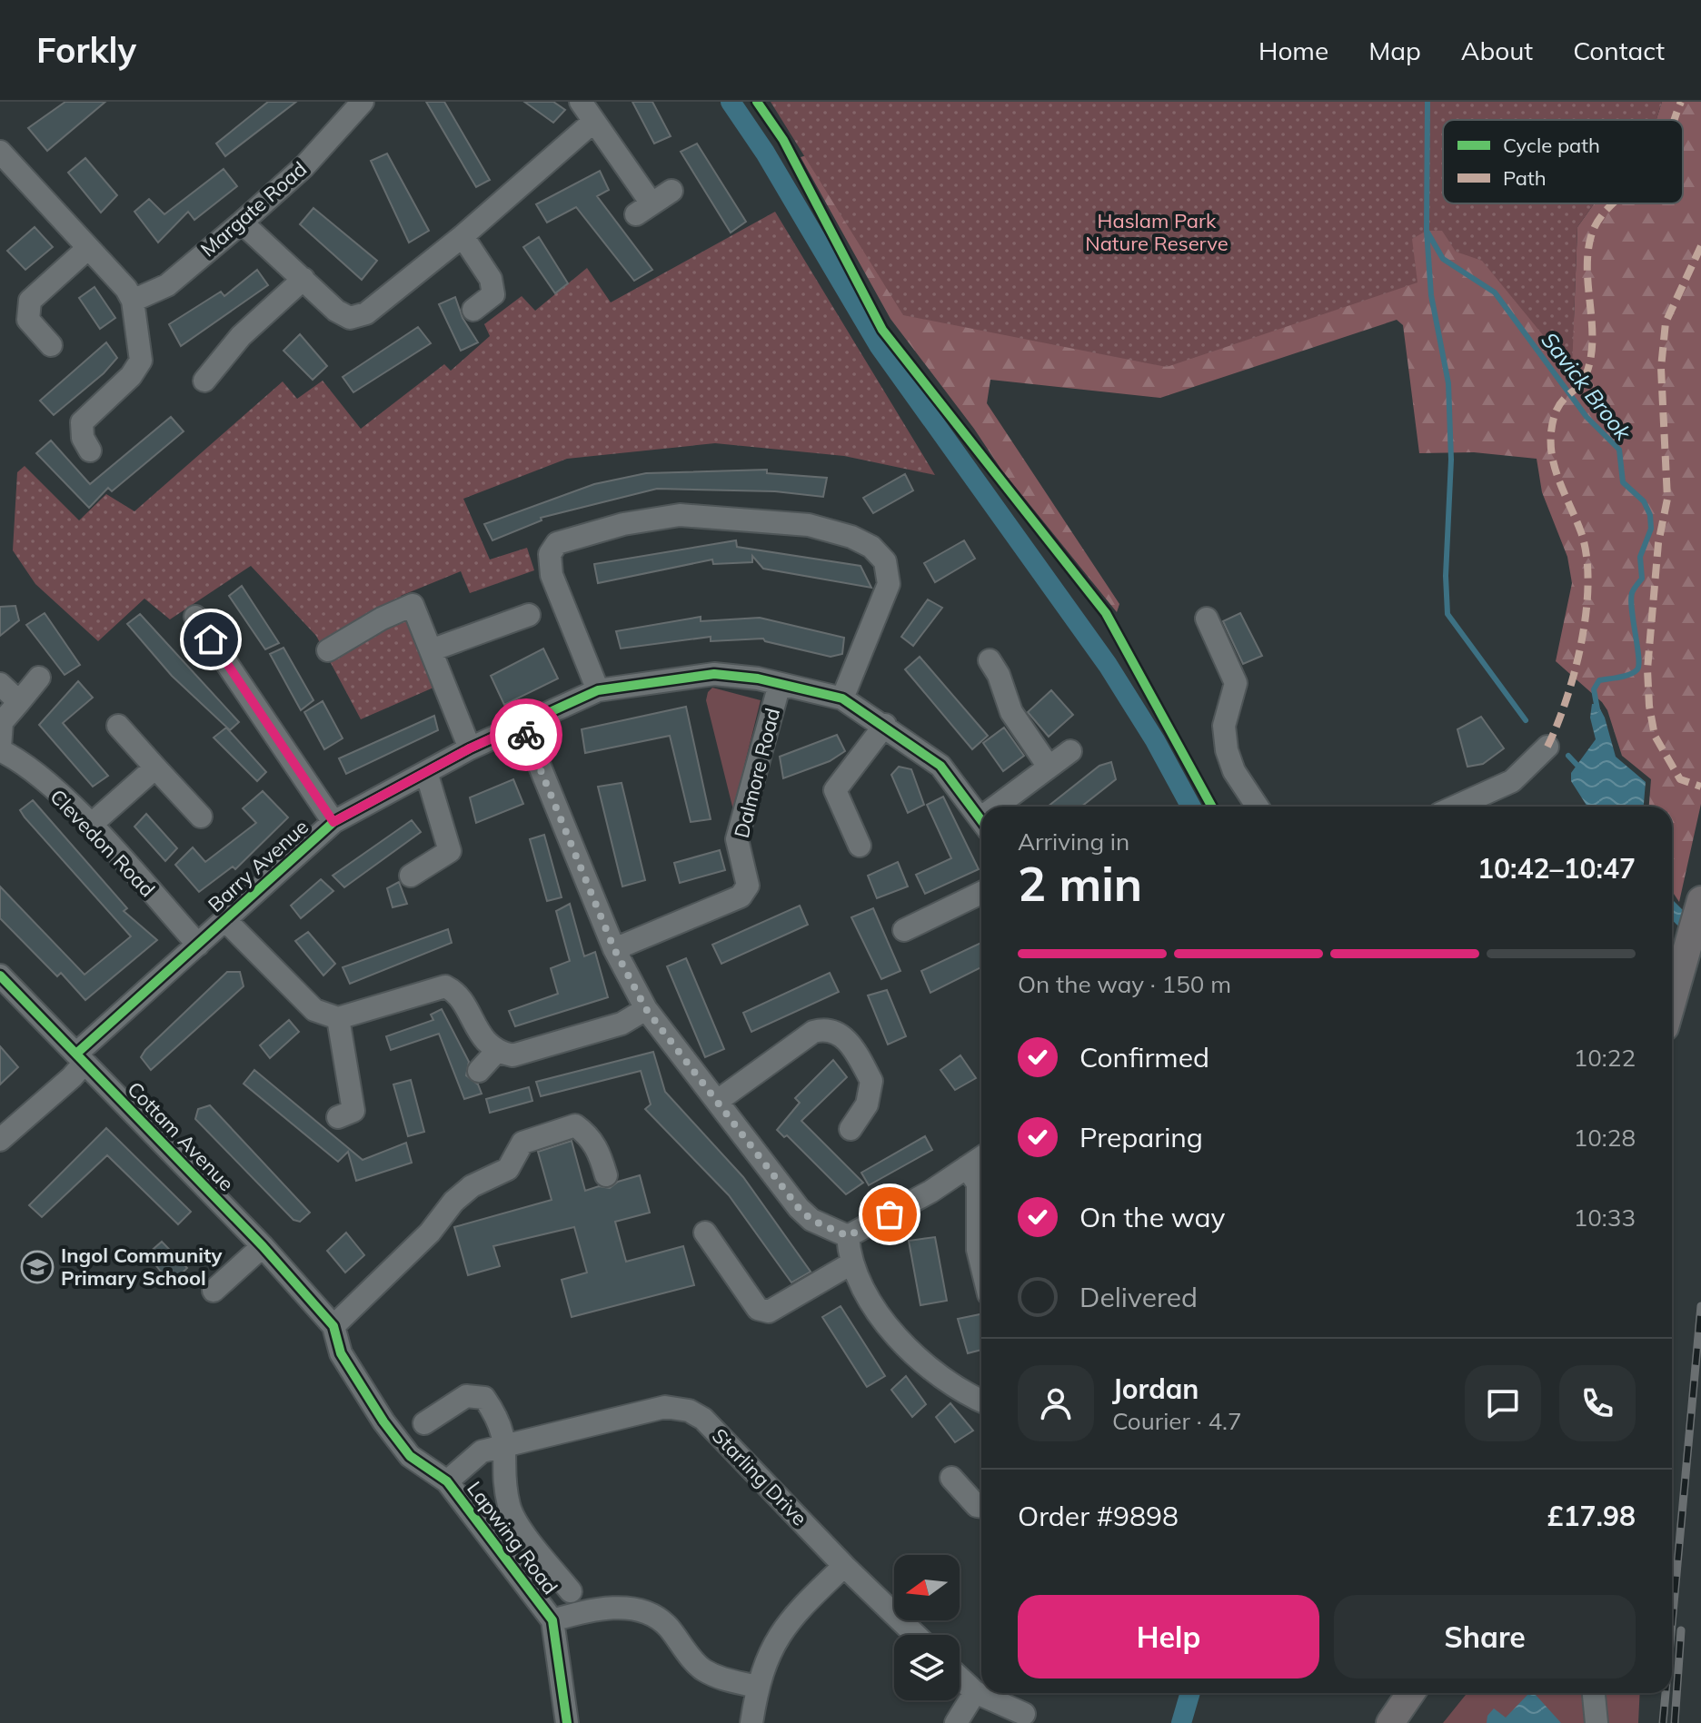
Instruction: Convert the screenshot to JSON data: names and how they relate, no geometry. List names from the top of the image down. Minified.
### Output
{"streets":{"street":["Margate Road","Dalmore Road","Clevedon Road","Barry Avenue","Cottam Avenue","Starling Drive","Lapwing Road"]},"crossings":[["Dalmore Road","Barry Avenue"],["Clevedon Road","Barry Avenue"],["Barry Avenue","Cottam Avenue"],["Cottam Avenue","Lapwing Road"],["Starling Drive","Lapwing Road"]],"water":["Savick Brook"],"parks":["Haslam Park Nature Reserve"],"places":{"school or university":["Ingol Community Primary School"]},"legend":["Cycle path","Path"],"north":"left","page":{"header":"Forkly","nav":["Home","Map","About","Contact"],"heading":["2 min","Arriving in","10:42–10:47"],"panel":["Jordan","Courier · 4.7","Order #9898","£17.98"],"bar":"On the way · 150 m","list":[["Confirmed","10:22"],["Preparing","10:28"],["On the way","10:33"],"Delivered"],"buttons":["Help","Share"]}}
